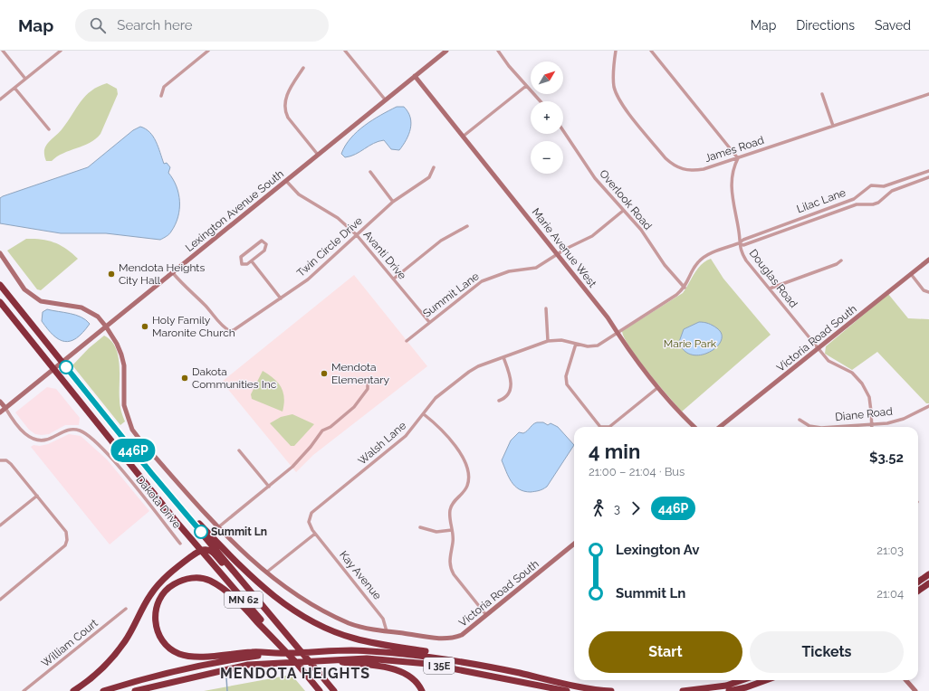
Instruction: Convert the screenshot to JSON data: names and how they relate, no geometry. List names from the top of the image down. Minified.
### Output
{"streets":{"highway":["MN 62","I 35E"],"street":["James Road","Overlook Road","Lilac Lane","Lexington Avenue South","Twin Circle Drive","Marie Avenue West","Avanti Drive","Douglas Road","Summit Lane","Victoria Road South","Diane Road","Walsh Lane","Dakota Drive","Kay Avenue","William Court"]},"crossings":[["James Road","Douglas Road"],["Overlook Road","Lilac Lane"],["Overlook Road","Summit Lane"],["Lilac Lane","Marie Avenue West"],["Lilac Lane","Douglas Road"],["Lilac Lane","Walsh Lane"],["Lexington Avenue South","Twin Circle Drive"],["Lexington Avenue South","Marie Avenue West"],["Lexington Avenue South","Avanti Drive"],["Lexington Avenue South","Victoria Road South"],["Lexington Avenue South","Dakota Drive"],["Lexington Avenue South","MN 62"],["Twin Circle Drive","Avanti Drive"],["Marie Avenue West","Summit Lane"],["Marie Avenue West","Walsh Lane"],["Avanti Drive","Summit Lane"],["Douglas Road","Victoria Road South"],["Douglas Road","Diane Road"],["Victoria Road South","Kay Avenue"],["Walsh Lane","Kay Avenue"]],"districts":["MENDOTA HEIGHTS"],"parks":["Marie Park"],"places":["Mendota Heights City Hall","Holy Family Maronite Church","Mendota Elementary","Dakota Communities Inc","Summit Ln"],"lines":["bus line 446P"],"north":"top right","page":{"header":"Map","search":"Search here","nav":["Map","Directions","Saved"],"on_map":"446P","map_buttons":["+","−"],"heading":["4 min","21:00 – 21:04 · Bus","$3.52"],"legs":["3","446P"],"list":[{"name":"Lexington Av","value":"21:03"},{"name":"Summit Ln","value":"21:04"}],"buttons":["Start","Tickets"]}}
